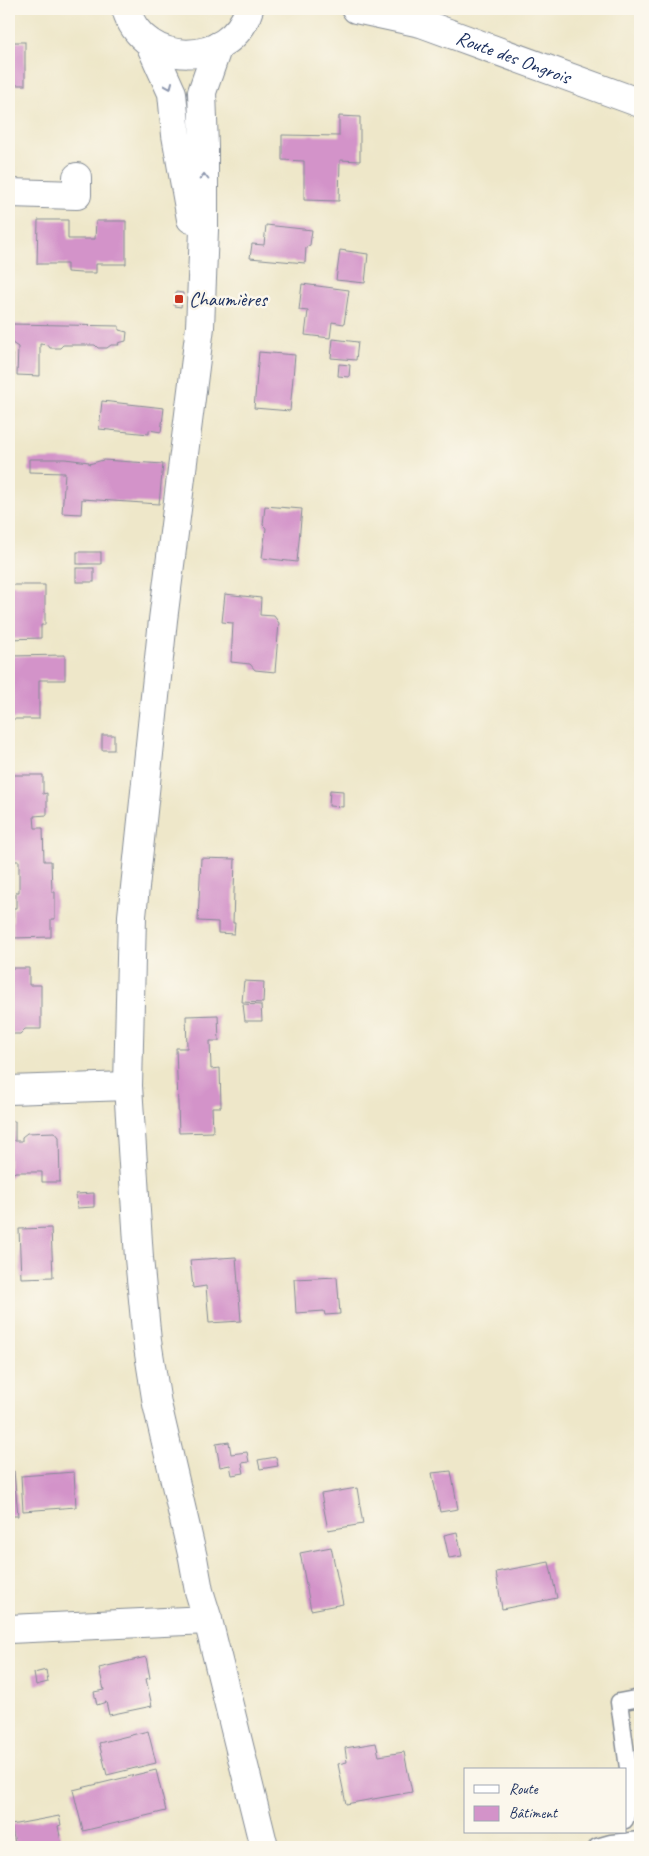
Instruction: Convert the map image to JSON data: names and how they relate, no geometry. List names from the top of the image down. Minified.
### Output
{"streets":{"street":["Route des Ongrois"]},"places":{"transit":["Chaumières"]},"legend":["Route","Bâtiment"]}
